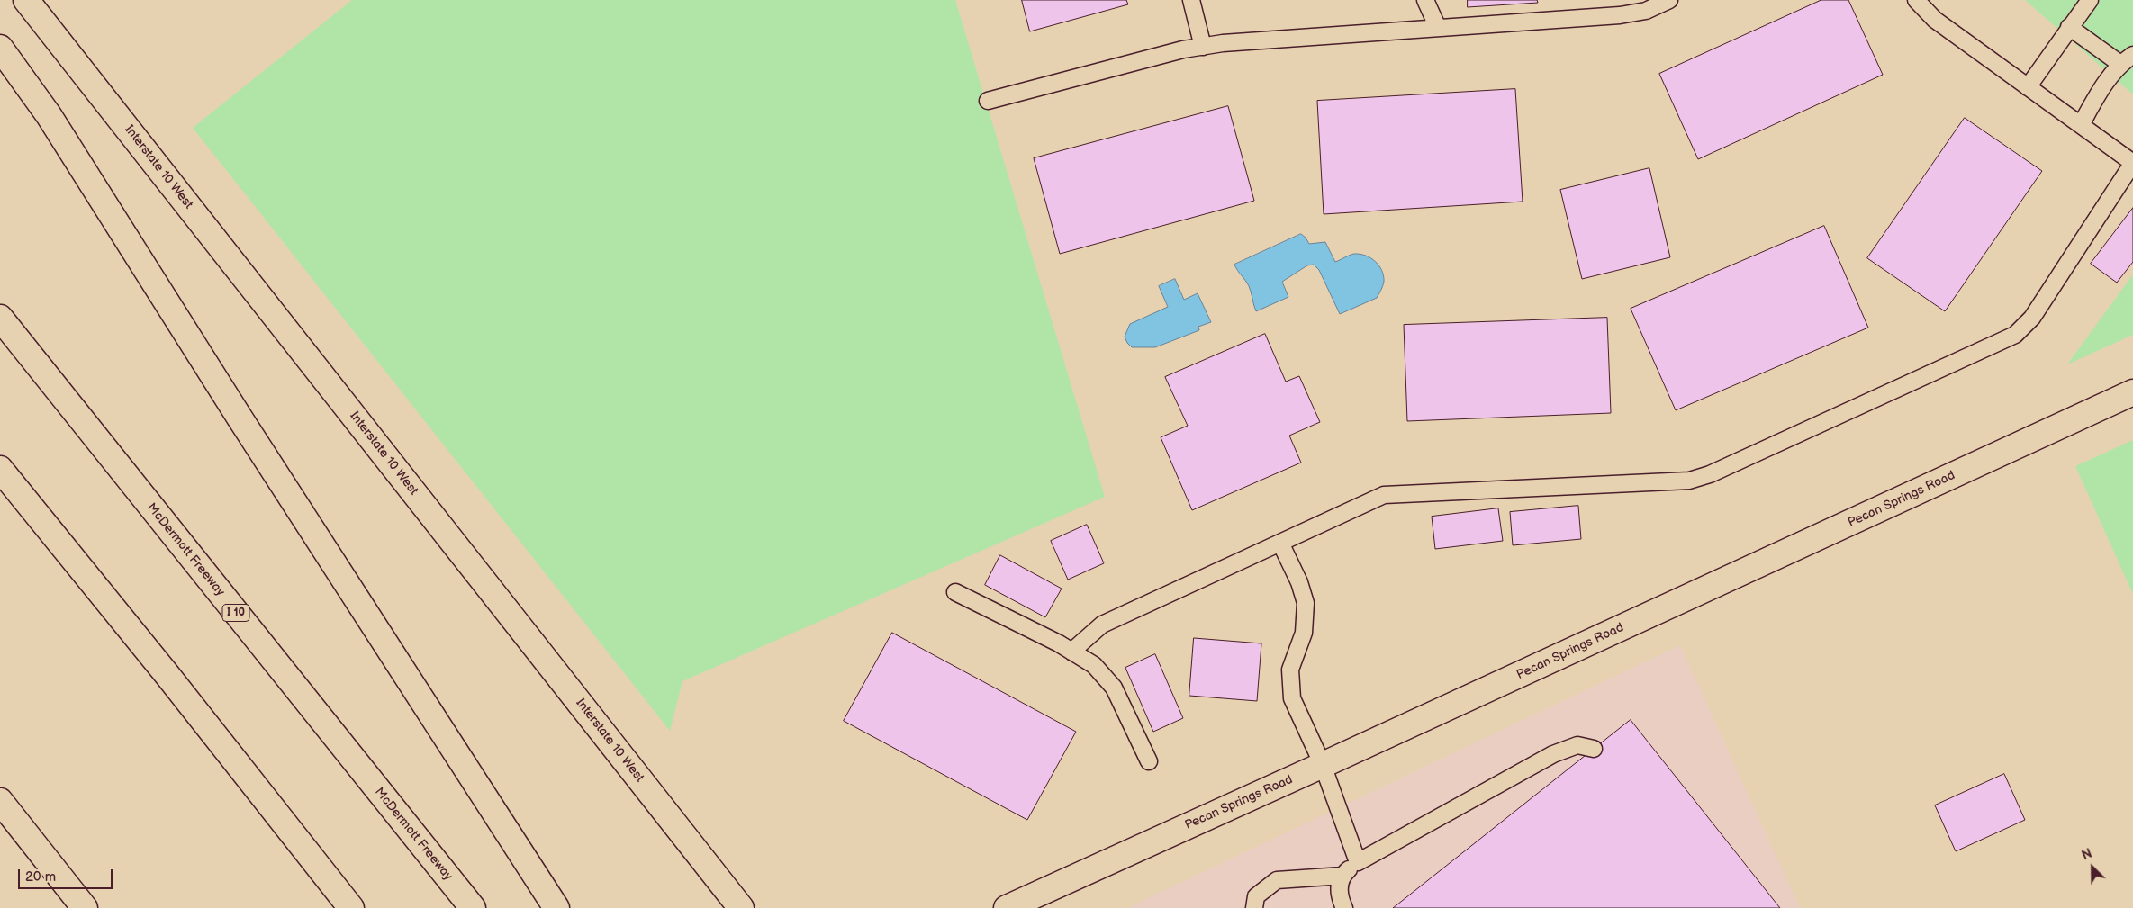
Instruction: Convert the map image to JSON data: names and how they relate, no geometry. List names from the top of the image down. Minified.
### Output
{"streets":{"main road":["Interstate 10 West","Pecan Springs Road","McDermott Freeway","I 10"]},"scale_bar":"20 m","north":"top left"}
